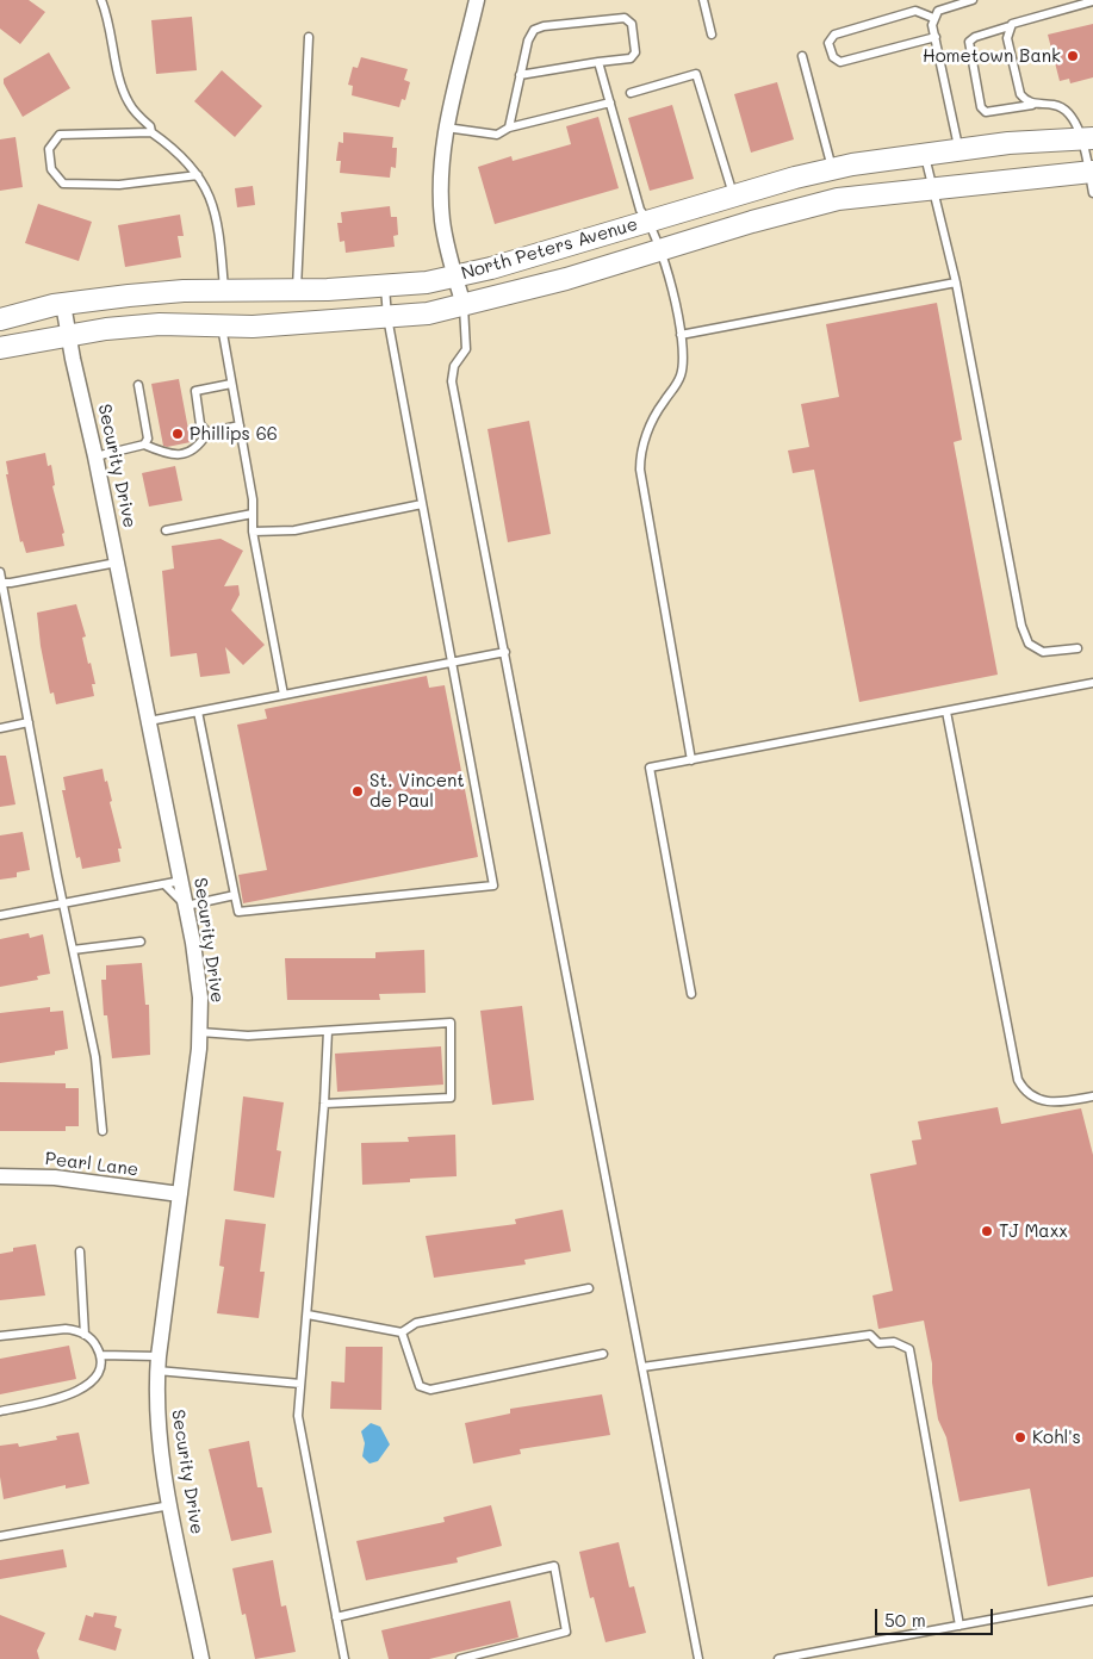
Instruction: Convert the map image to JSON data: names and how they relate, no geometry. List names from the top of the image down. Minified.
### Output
{"streets":{"main road":["North Peters Avenue"],"street":["Security Drive","Pearl Lane"]},"crossings":[["North Peters Avenue","Security Drive"],["Security Drive","Pearl Lane"]],"places":["Hometown Bank","Phillips 66","St. Vincent de Paul","TJ Maxx","Kohl's"],"scale_bar":"50 m"}
